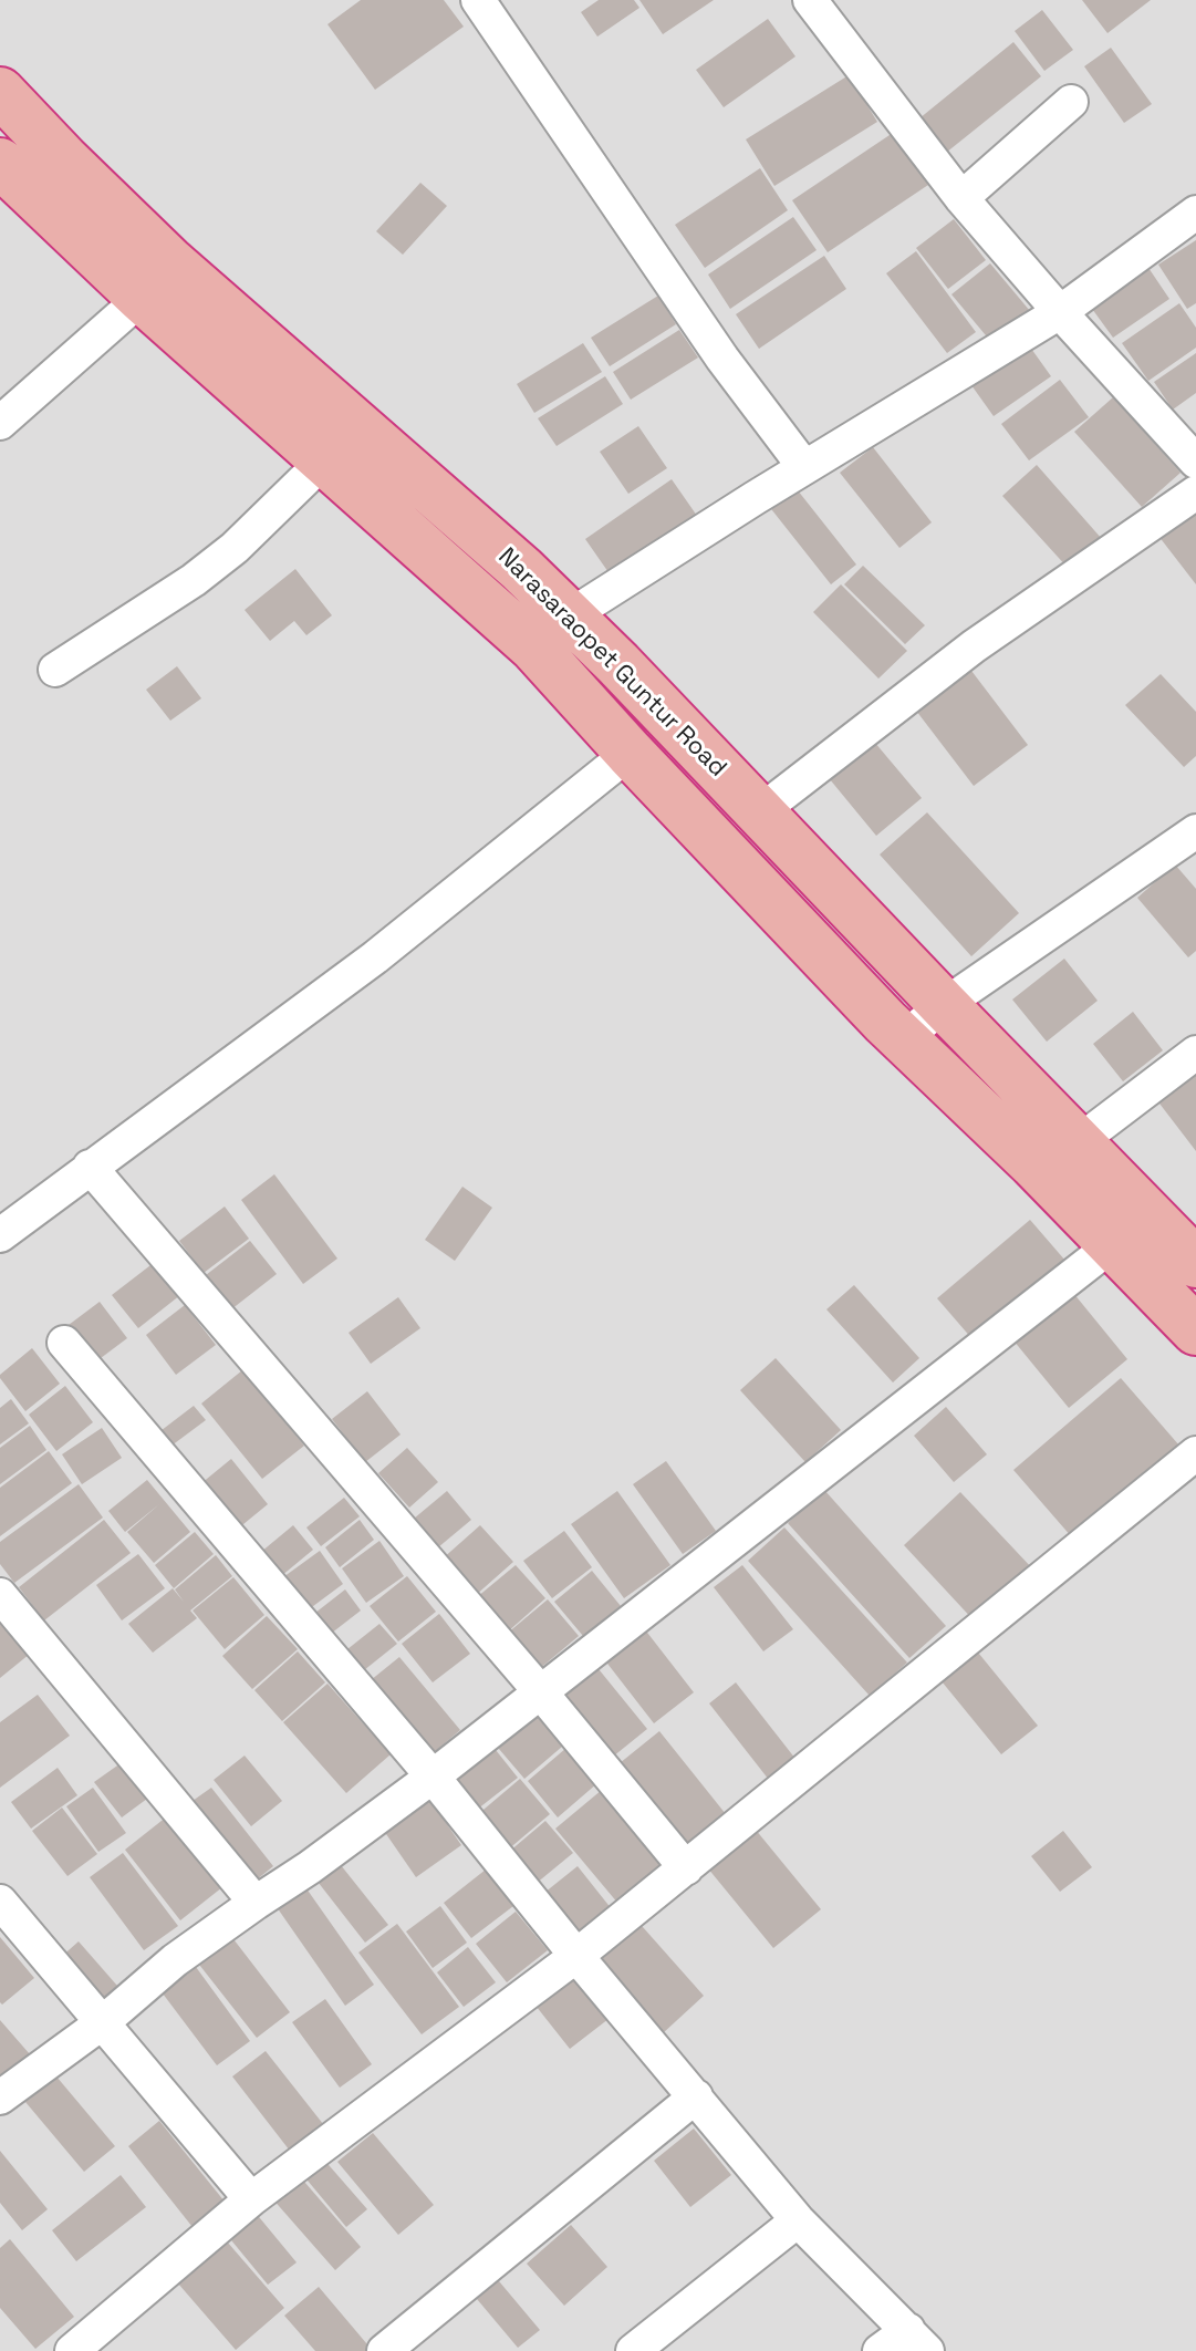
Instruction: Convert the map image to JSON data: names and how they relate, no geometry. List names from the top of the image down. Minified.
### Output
{"streets":{"highway":["Narasaraopet Guntur Road"]}}
